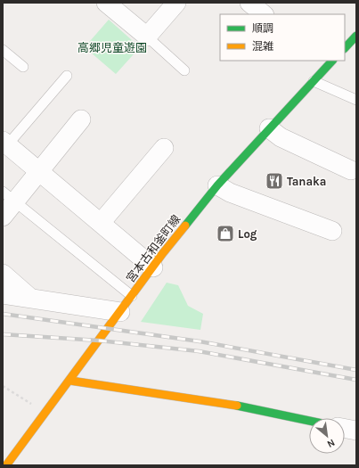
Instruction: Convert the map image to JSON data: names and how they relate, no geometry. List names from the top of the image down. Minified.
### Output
{"streets":{"street":["宮本古和釜町線"]},"parks":["高郷児童遊園"],"places":{"restaurant":["Tanaka"],"shop":["Log"]},"legend":["順調","混雑"],"north":"bottom right"}
